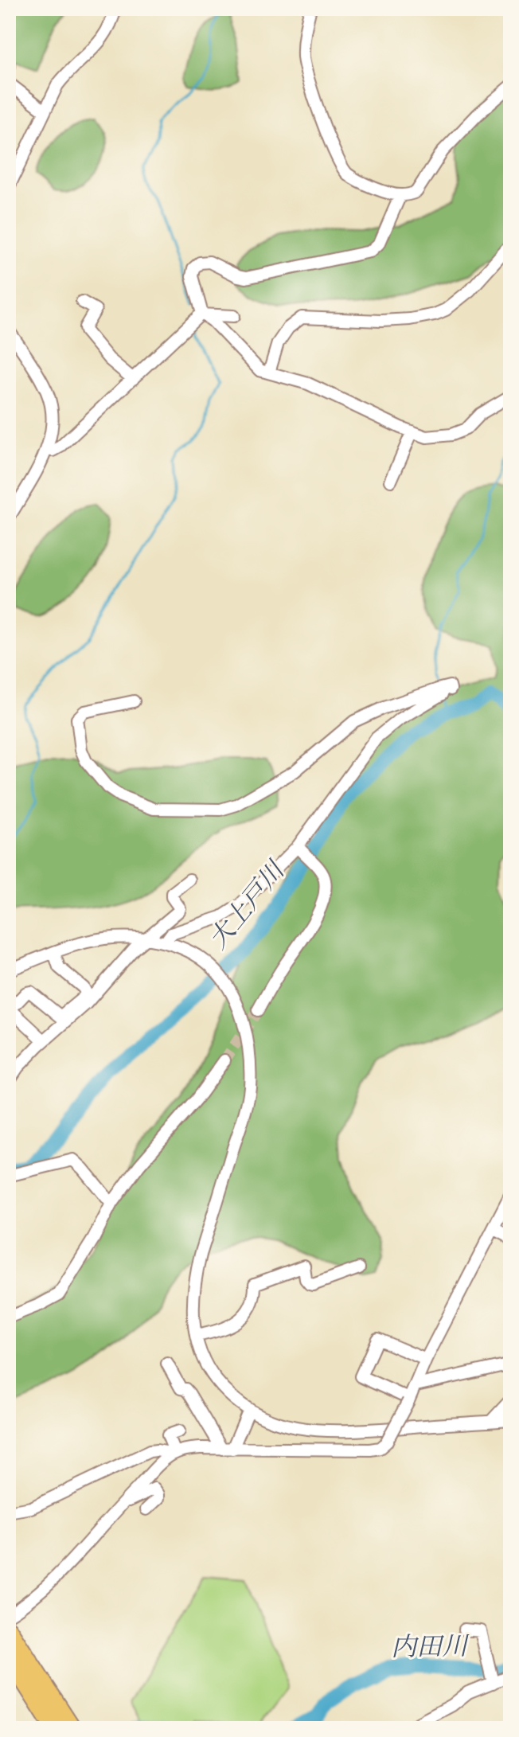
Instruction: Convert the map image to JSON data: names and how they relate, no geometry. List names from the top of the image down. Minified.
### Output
{"water":["大上戸川","内田川"]}
